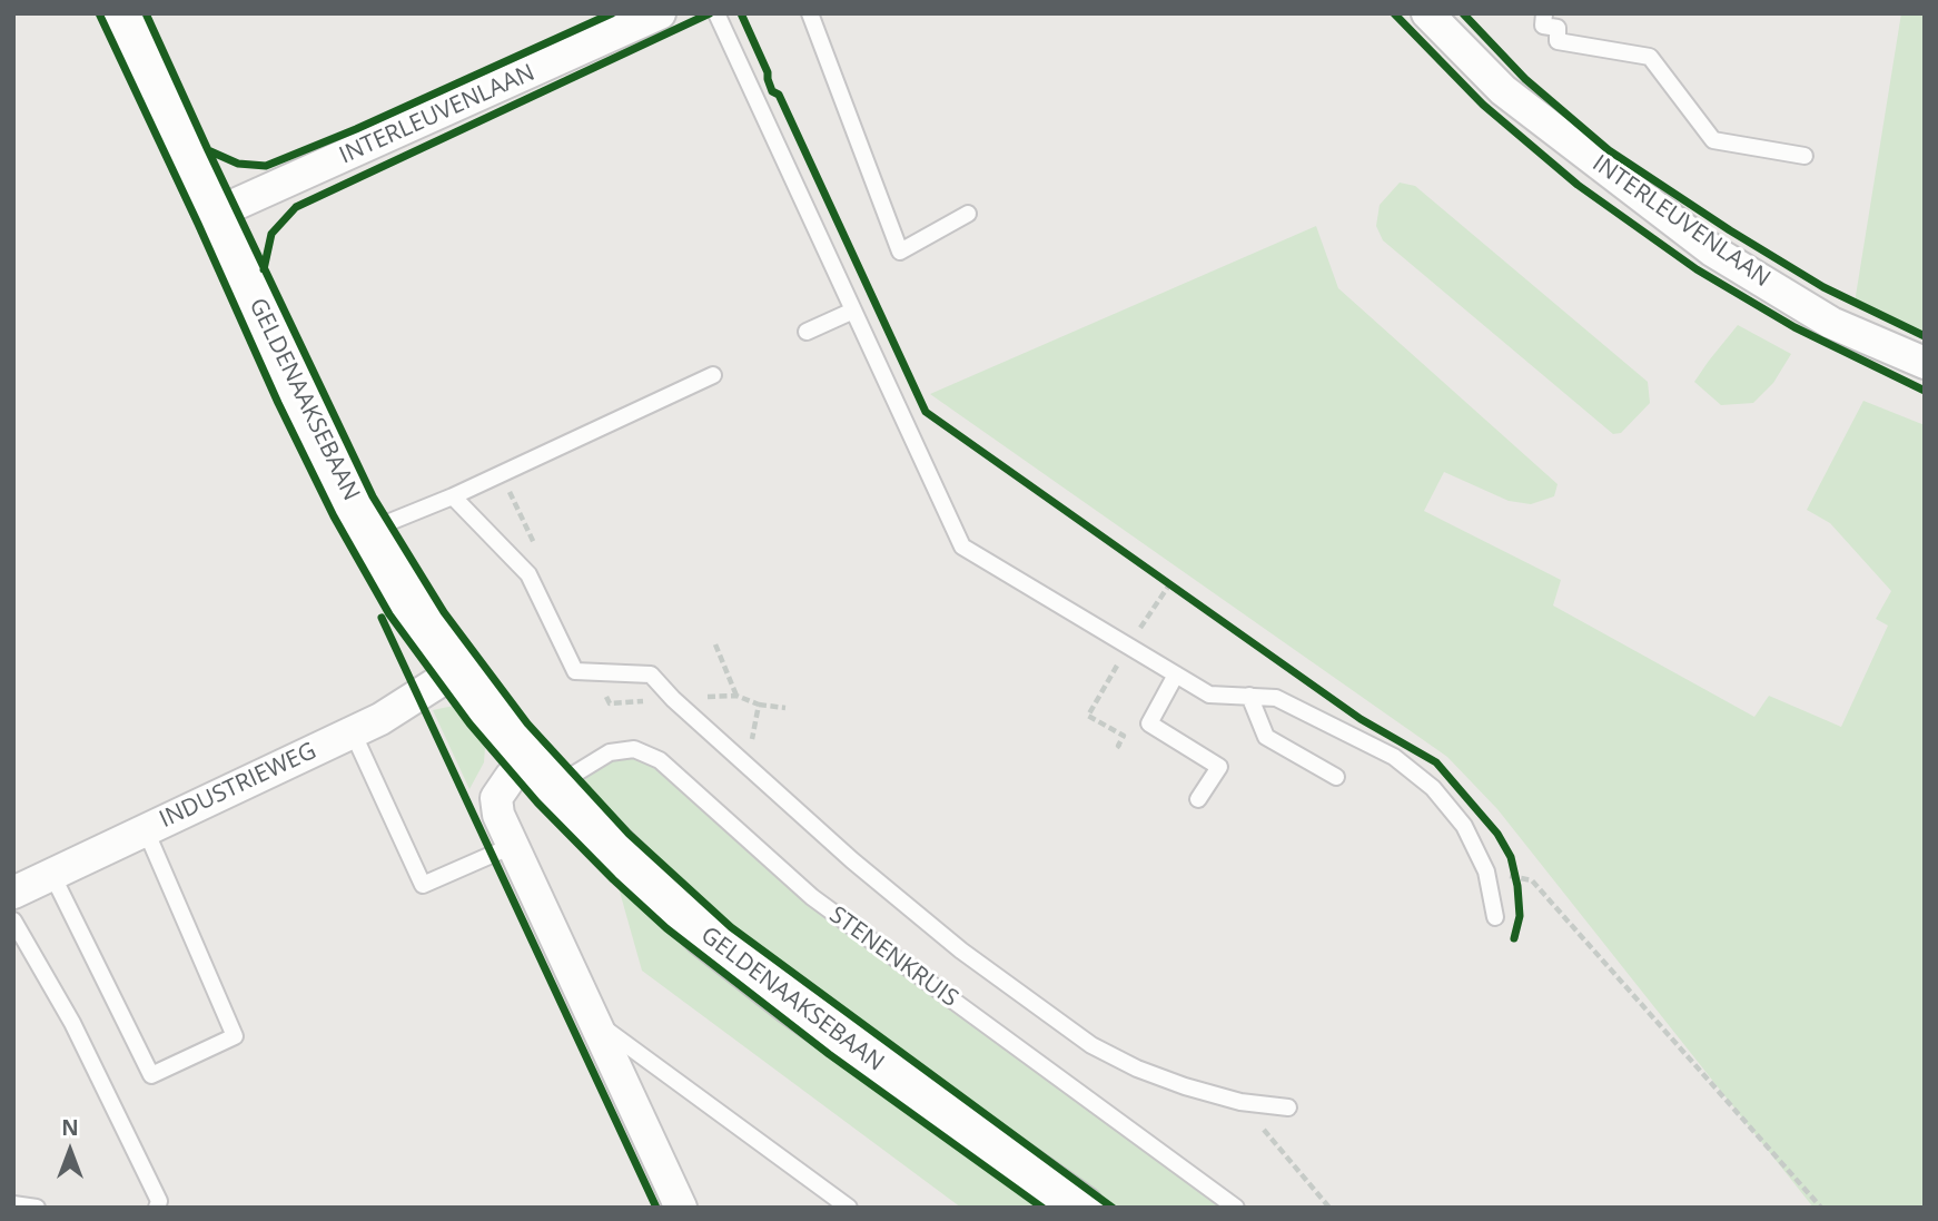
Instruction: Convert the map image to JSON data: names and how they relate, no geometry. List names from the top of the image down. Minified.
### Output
{"streets":{"street":["INTERLEUVENLAAN","GELDENAAKSEBAAN","INDUSTRIEWEG"],"lane":["STENENKRUIS"]},"crossings":[["INTERLEUVENLAAN","GELDENAAKSEBAAN"],["GELDENAAKSEBAAN","INDUSTRIEWEG"],["GELDENAAKSEBAAN","STENENKRUIS"]],"north":"top"}
